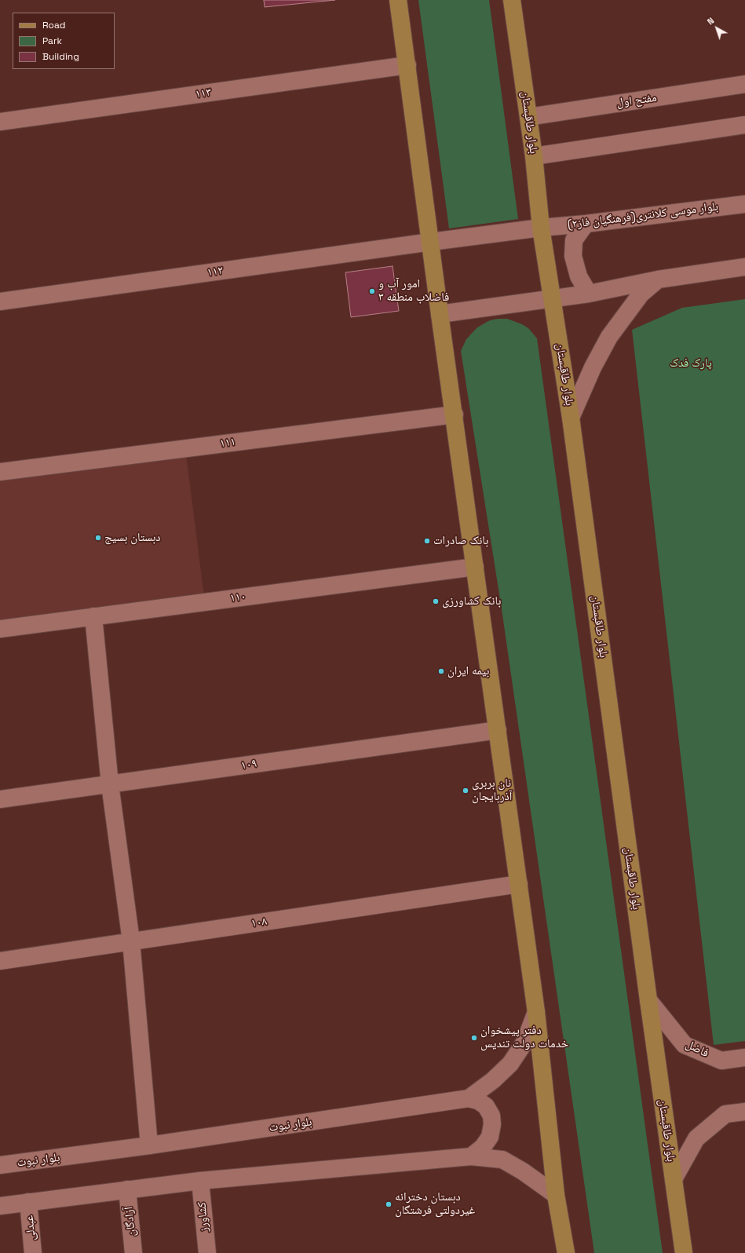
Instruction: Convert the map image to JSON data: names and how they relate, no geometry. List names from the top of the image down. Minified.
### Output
{"streets":{"main road":["بلوار طاقبستان"],"street":["۱۱۳","مفتح اول","بلوار موسی کلانتری(فرهنگیان فاز۲)","۱۱۲","۱۱۱","۱۱۰","۱۰۹","۱۰۸","فاضل","بلوار نبوت","کشاورز","آزادگان","عبدلی"]},"crossings":[["مفتح اول","بلوار طاقبستان"],["بلوار طاقبستان","بلوار موسی کلانتری(فرهنگیان فاز۲)"],["بلوار طاقبستان","فاضل"],["بلوار موسی کلانتری(فرهنگیان فاز۲)","۱۱۲"]],"parks":["پارک فدک"],"places":["امور آب و فاضلاب منطقه ۳","دبستان بسیج","بانک صادرات","بانک کشاورزی","بیمه ایران","نان بربری آذربایجان","دفتر پیشخوان خدمات دولت تندیس","دبستان دخترانه غیردولتی فرشتگان"],"legend":["Road","Park","Building"],"north":"top left"}
